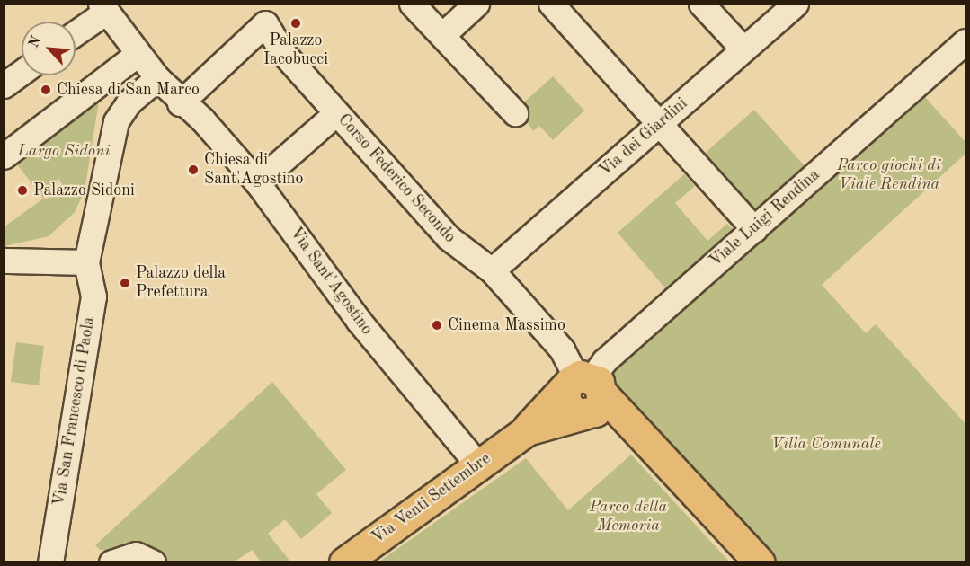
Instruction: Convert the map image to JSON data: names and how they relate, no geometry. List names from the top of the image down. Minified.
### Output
{"streets":{"main road":["Via Venti Settembre"],"street":["Via dei Giardini","Corso Federico Secondo","Viale Luigi Rendina","Via Sant'Agostino","Via San Francesco di Paola"]},"crossings":[["Via dei Giardini","Corso Federico Secondo"],["Corso Federico Secondo","Viale Luigi Rendina"],["Corso Federico Secondo","Via Sant'Agostino"],["Corso Federico Secondo","Via Venti Settembre"],["Viale Luigi Rendina","Via Venti Settembre"],["Via Sant'Agostino","Via Venti Settembre"]],"parks":["Largo Sidoni","Parco giochi di Viale Rendina","Villa Comunale","Parco della Memoria"],"places":["Palazzo Iacobucci","Chiesa di San Marco","Chiesa di Sant'Agostino","Palazzo Sidoni","Palazzo della Prefettura","Cinema Massimo"],"north":"top left"}
